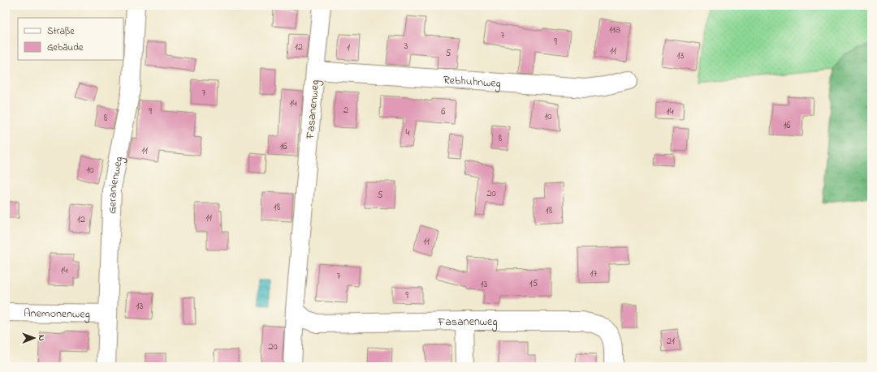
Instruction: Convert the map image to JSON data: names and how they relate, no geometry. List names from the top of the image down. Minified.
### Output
{"streets":{"street":["Rebhuhnweg","Fasanenweg","Geranienweg","Anemonenweg"]},"crossings":[["Rebhuhnweg","Fasanenweg"],["Geranienweg","Anemonenweg"]],"house_numbers":["11a","7","9","3","12","1","11","5","13","7","14","2","9","6","14","10","8","16","4","8","16","11","10","20","5","18","18","11","12","11","14","17","7","15","13","9","13","21","20"],"legend":["Straße","Gebäude"],"north":"right"}
